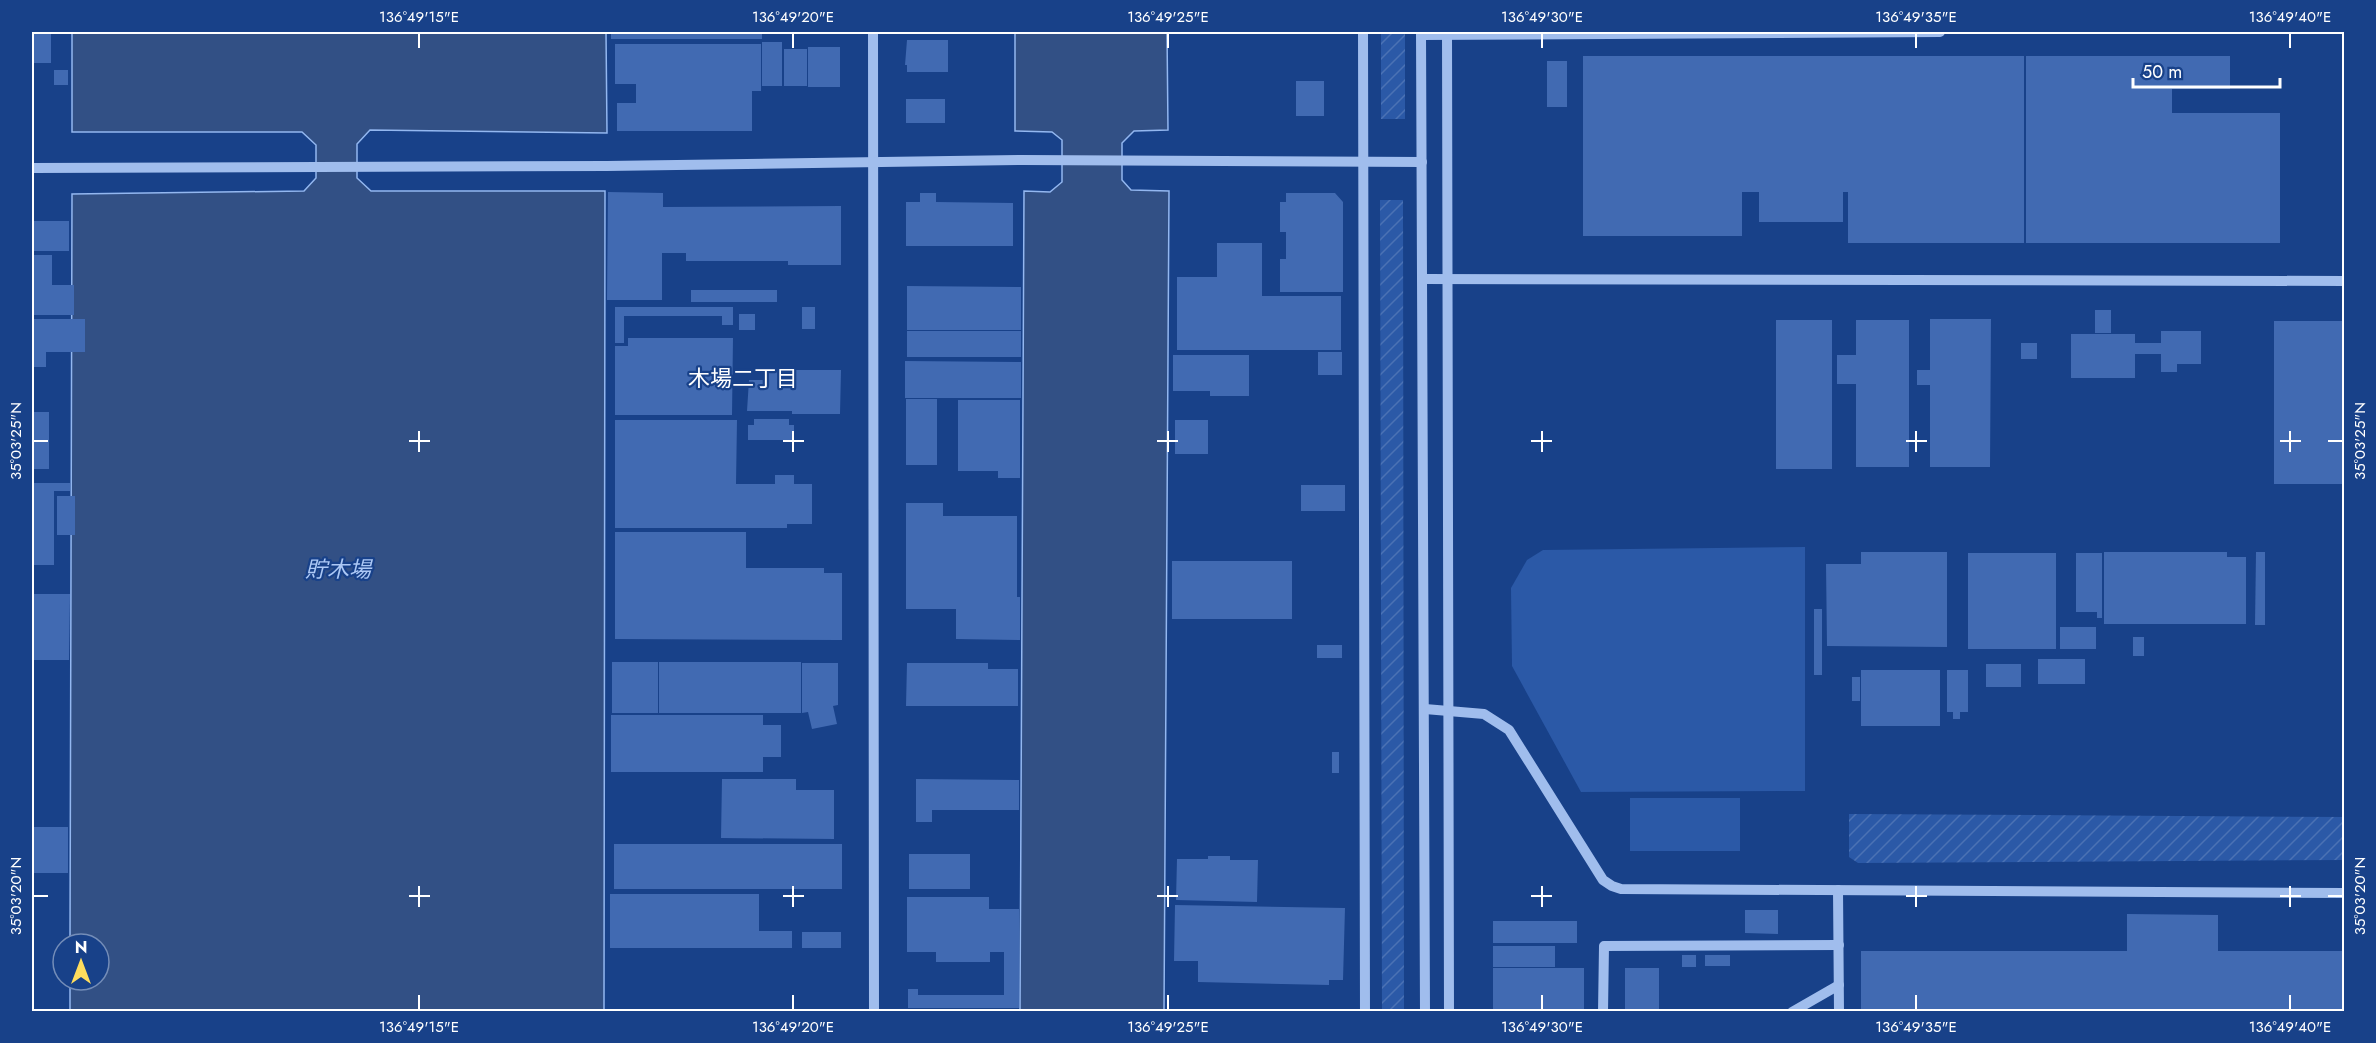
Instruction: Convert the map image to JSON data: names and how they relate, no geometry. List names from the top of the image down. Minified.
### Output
{"districts":["木場二丁目"],"water":["貯木場"],"scale_bar":"50 m","north":"top","coordinates":["136°49'15\"E","136°49'20\"E","136°49'25\"E","136°49'30\"E","136°49'35\"E","136°49'40\"E","35°03'25\"N","35°03'20\"N"]}
